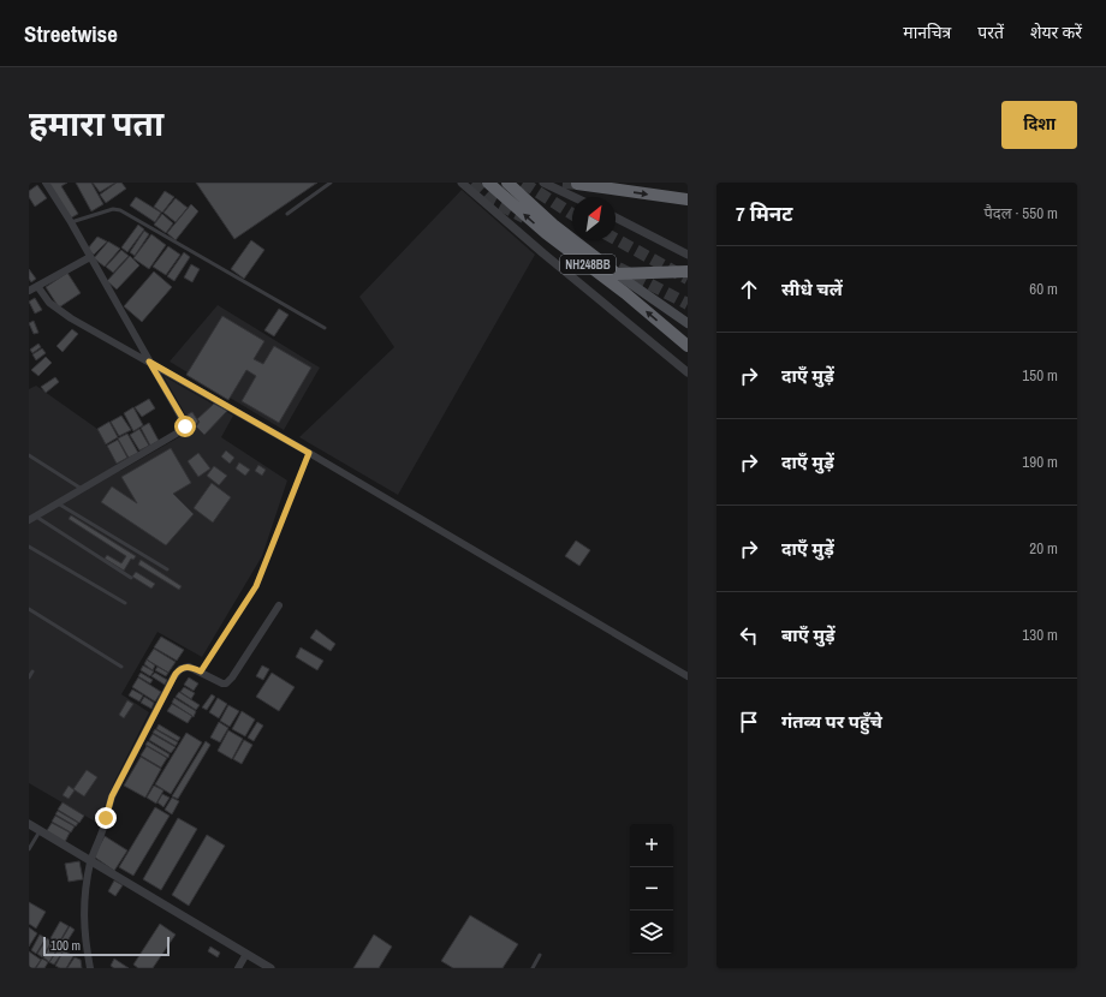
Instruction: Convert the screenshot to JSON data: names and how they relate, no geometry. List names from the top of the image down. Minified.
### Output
{"streets":{"highway":["NH248BB"]},"scale_bar":"100 m","north":"top right","page":{"header":"Streetwise","nav":["मानचित्र","परतें","शेयर करें"],"title":"हमारा पता","buttons":"दिशा","heading":["7 मिनट","पैदल · 550 m"],"list":[["सीधे चलें","60 m"],["दाएँ मुड़ें","150 m"],["दाएँ मुड़ें","190 m"],["दाएँ मुड़ें","20 m"],["बाएँ मुड़ें","130 m"],"गंतव्य पर पहुँचे"],"map_buttons":["+","−"],"scale":"100 m"}}
